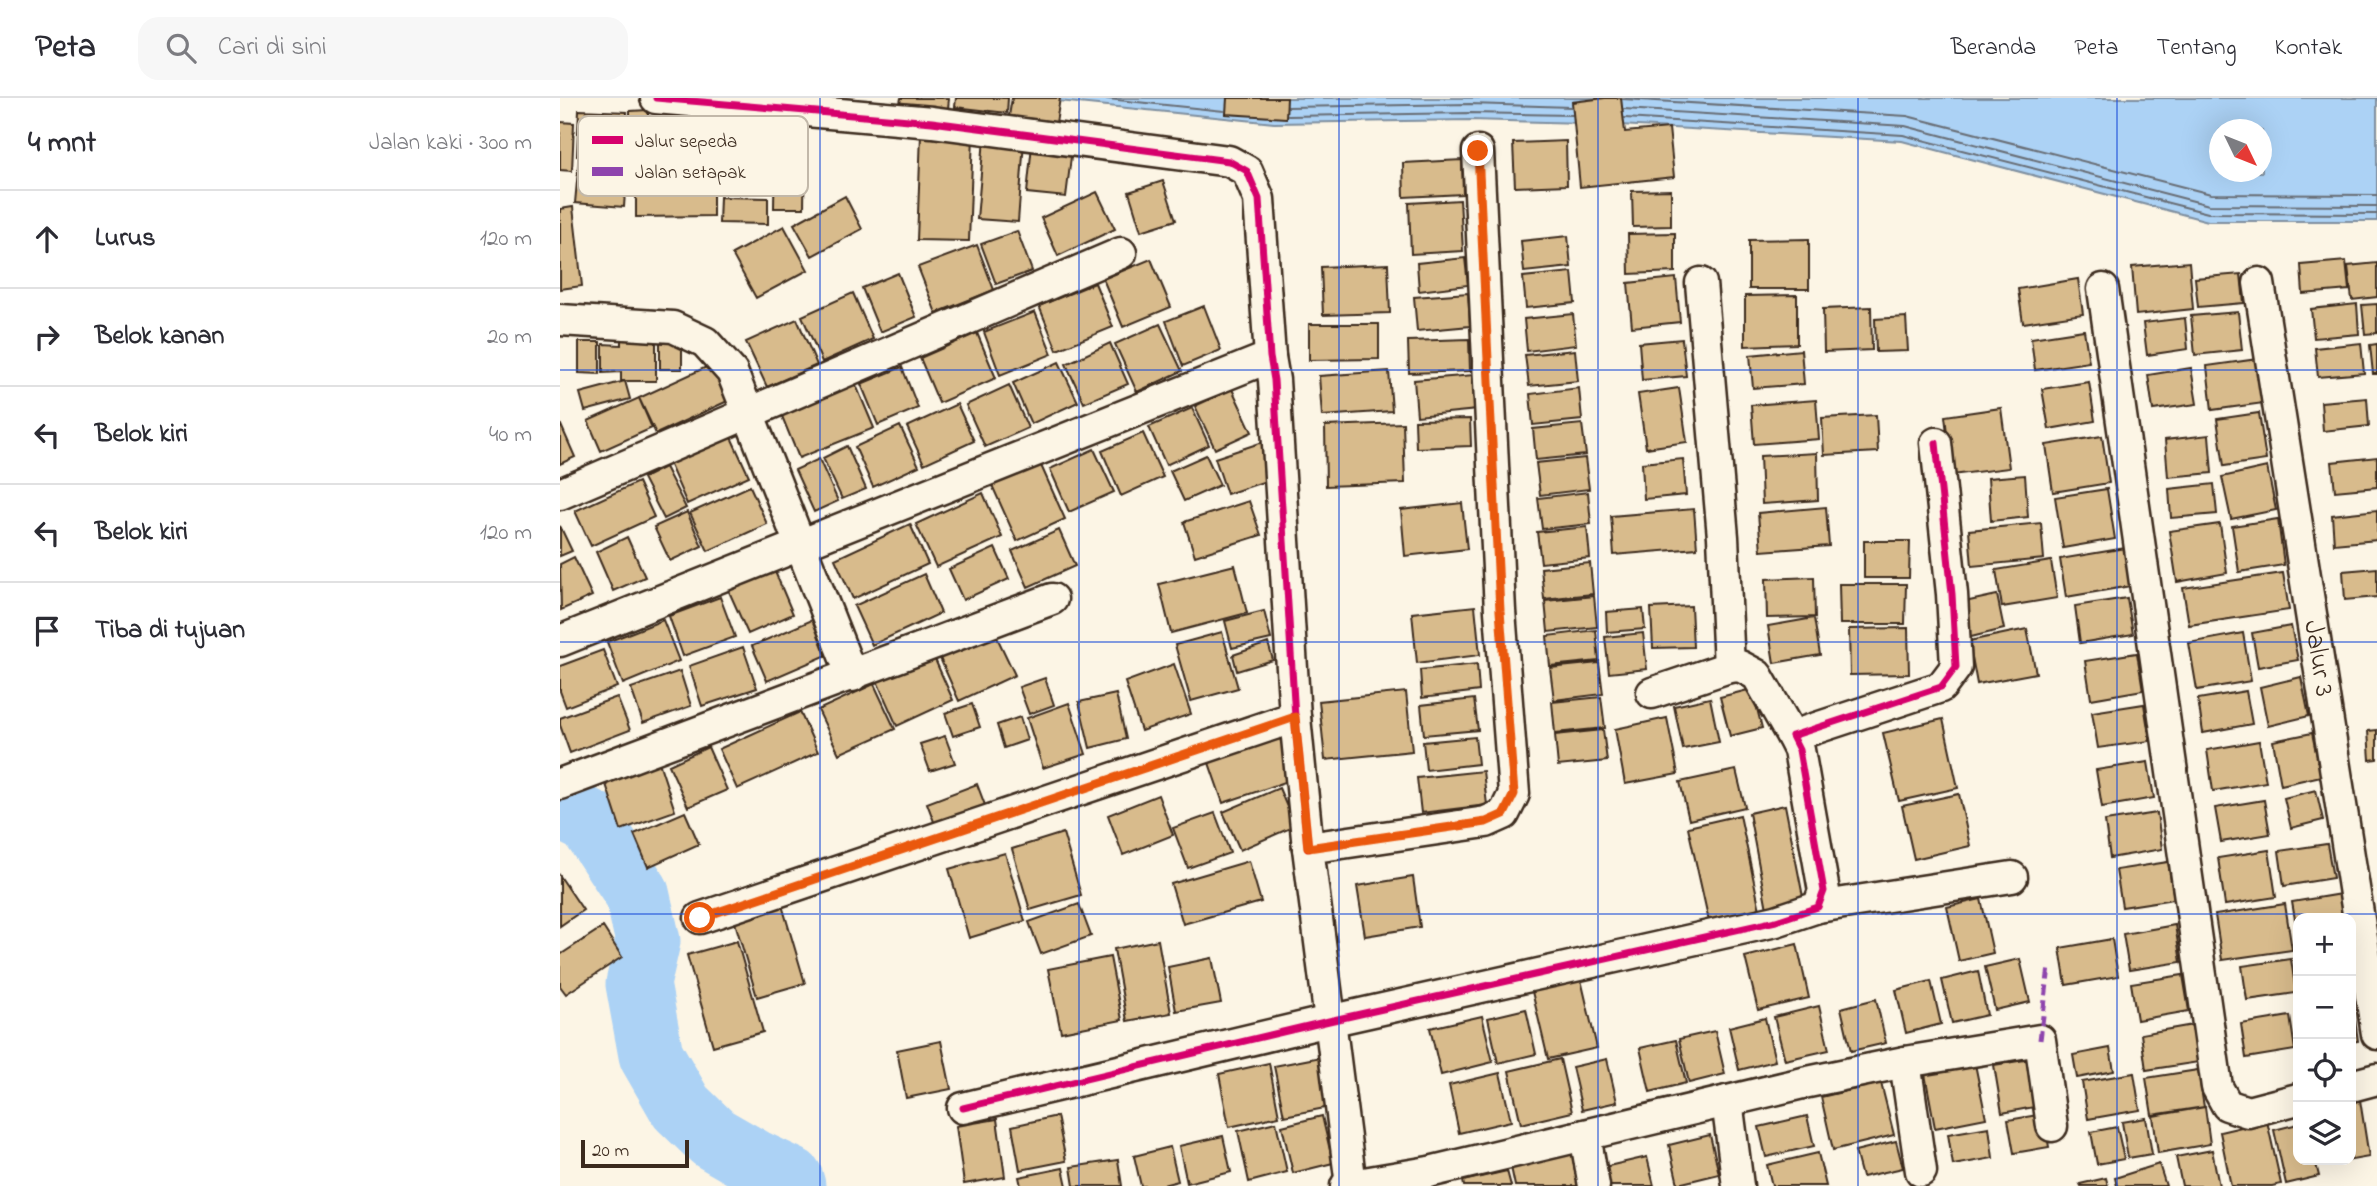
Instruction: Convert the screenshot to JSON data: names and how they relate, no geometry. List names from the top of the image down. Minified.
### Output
{"streets":{"street":["Jalur 3"]},"legend":["Jalur sepeda","Jalan setapak"],"scale_bar":"20 m","north":"bottom right","page":{"header":"Peta","search":"Cari di sini","nav":["Beranda","Peta","Tentang","Kontak"],"heading":["4 mnt","Jalan kaki · 300 m"],"list":[["Lurus","120 m"],["Belok kanan","20 m"],["Belok kiri","40 m"],["Belok kiri","120 m"],"Tiba di tujuan"],"map_buttons":["+","−"],"scale":"20 m"}}
